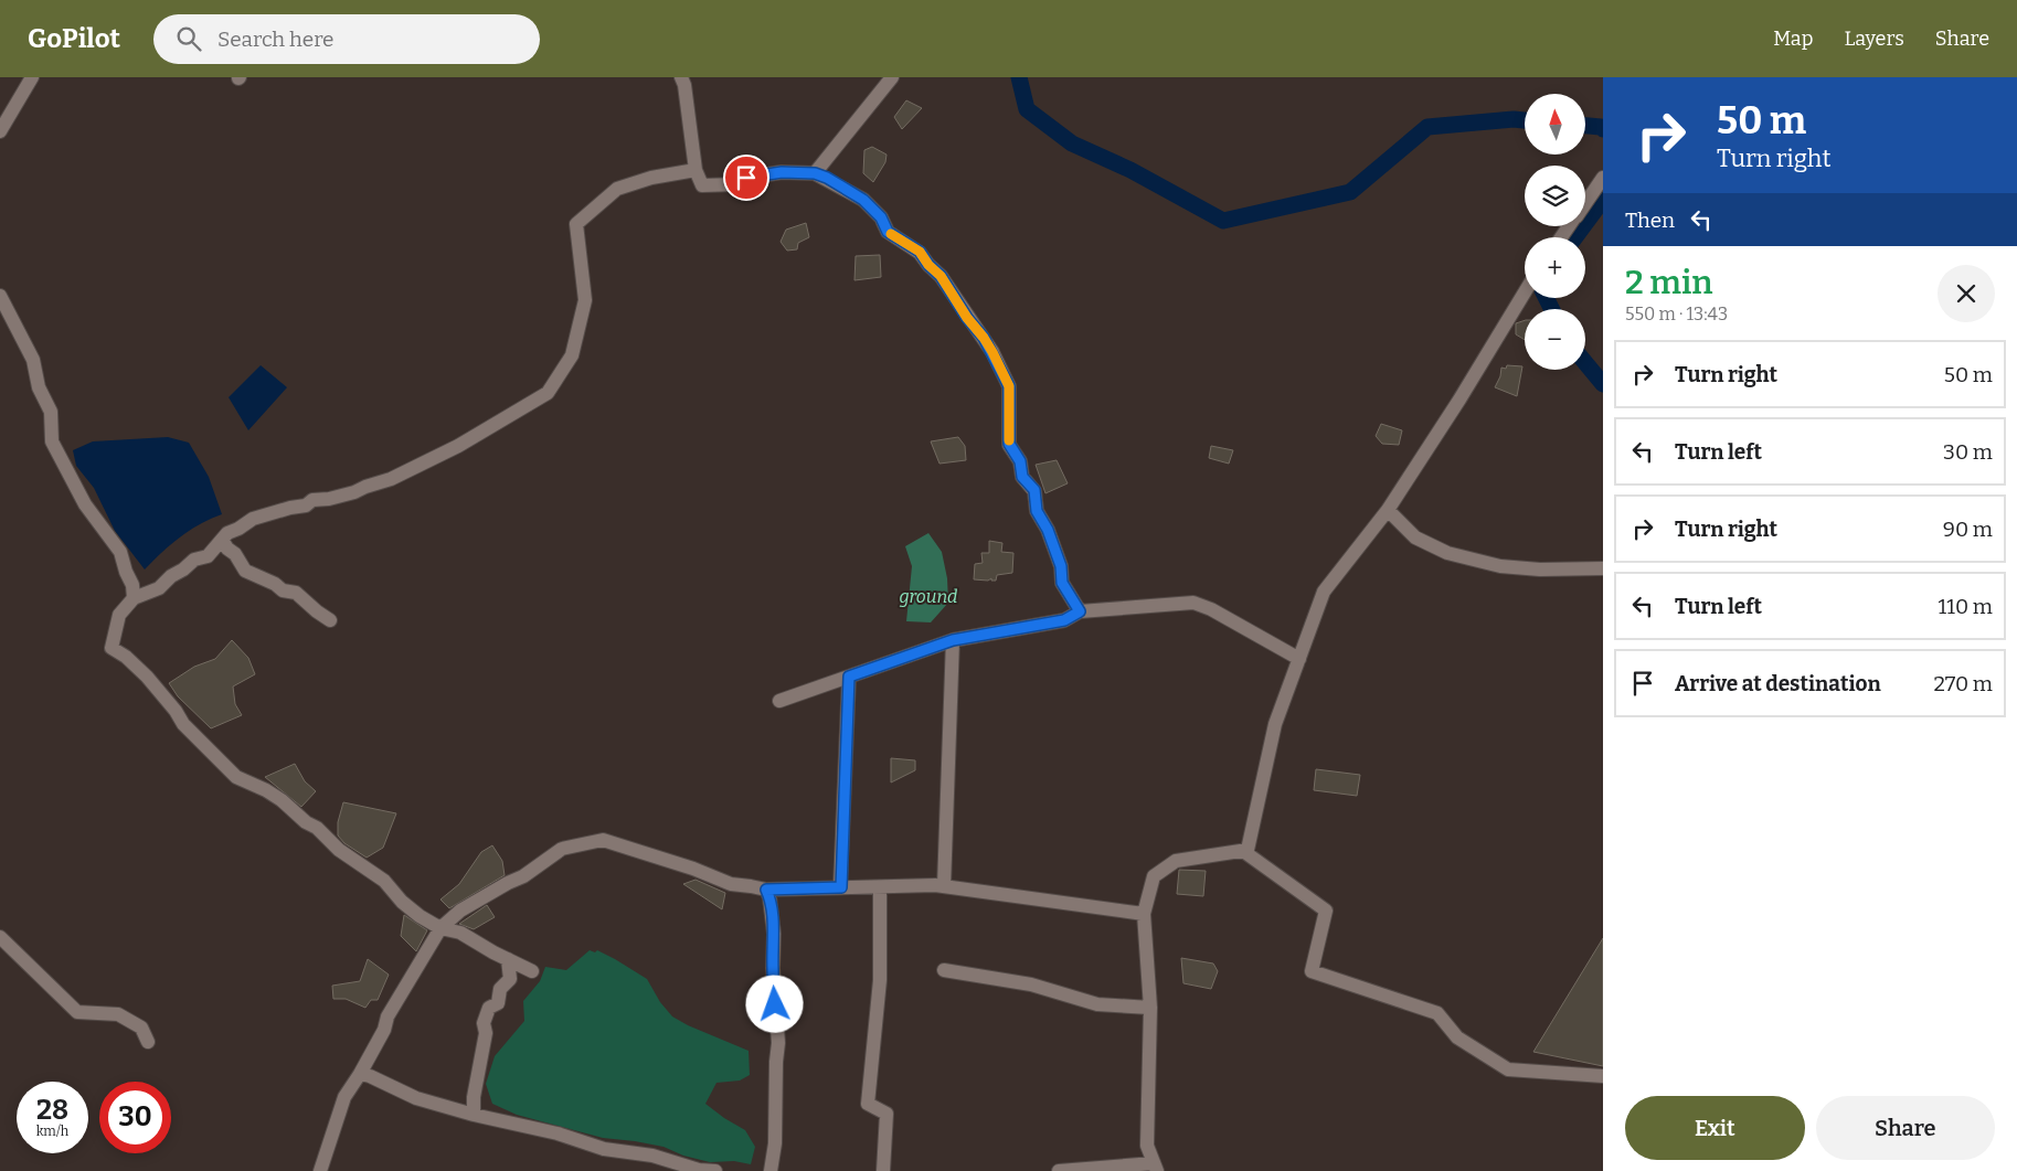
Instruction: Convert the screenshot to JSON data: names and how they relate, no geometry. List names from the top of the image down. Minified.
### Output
{"parks":["ground"],"north":"top","page":{"header":"GoPilot","search":"Search here","nav":["Map","Layers","Share"],"turn":["50 m","Turn right"],"map_buttons":["+","−"],"then":"Then","heading":["2 min","550 m · 13:43"],"list":[{"name":"Turn right","value":"50 m"},{"name":"Turn left","value":"30 m"},{"name":"Turn right","value":"90 m"},{"name":"Turn left","value":"110 m"},{"name":"Arrive at destination","value":"270 m"}],"speed":"28 km/h","limit":"30","buttons":["Exit","Share"]}}
